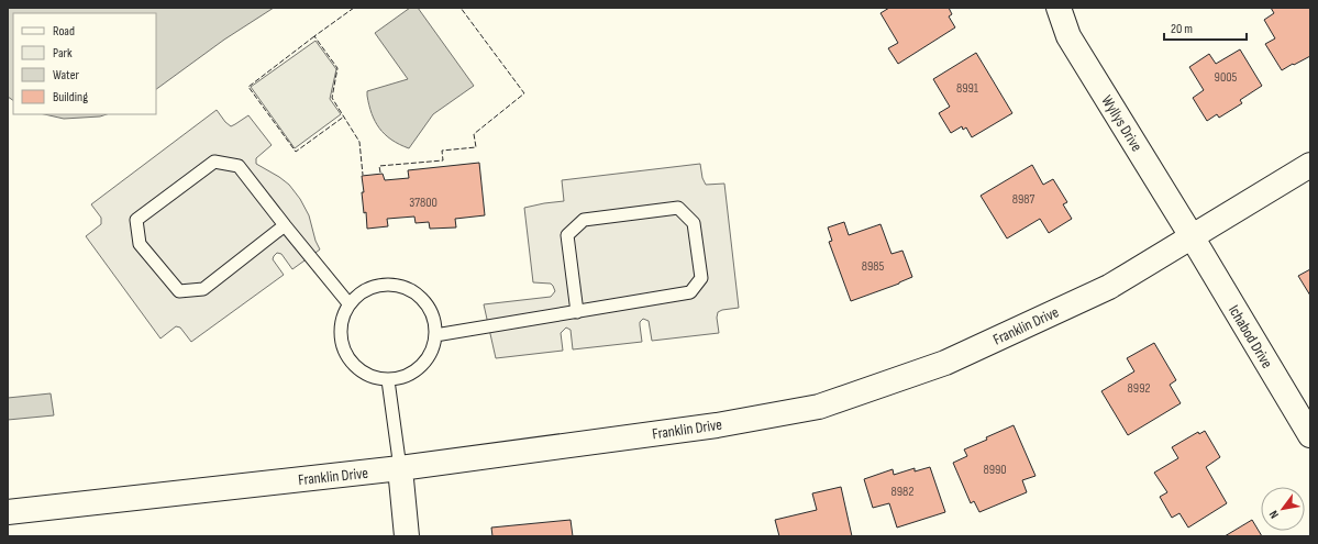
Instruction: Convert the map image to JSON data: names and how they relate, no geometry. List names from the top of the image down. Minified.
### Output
{"streets":{"street":["Wyllys Drive","Franklin Drive","Ichabod Drive"]},"crossings":[["Wyllys Drive","Franklin Drive"],["Wyllys Drive","Ichabod Drive"],["Franklin Drive","Ichabod Drive"]],"house_numbers":["9005","8991","8987","37800","8985","8992","8990","8982"],"legend":["Road","Park","Water","Building"],"scale_bar":"20 m","north":"bottom left"}
